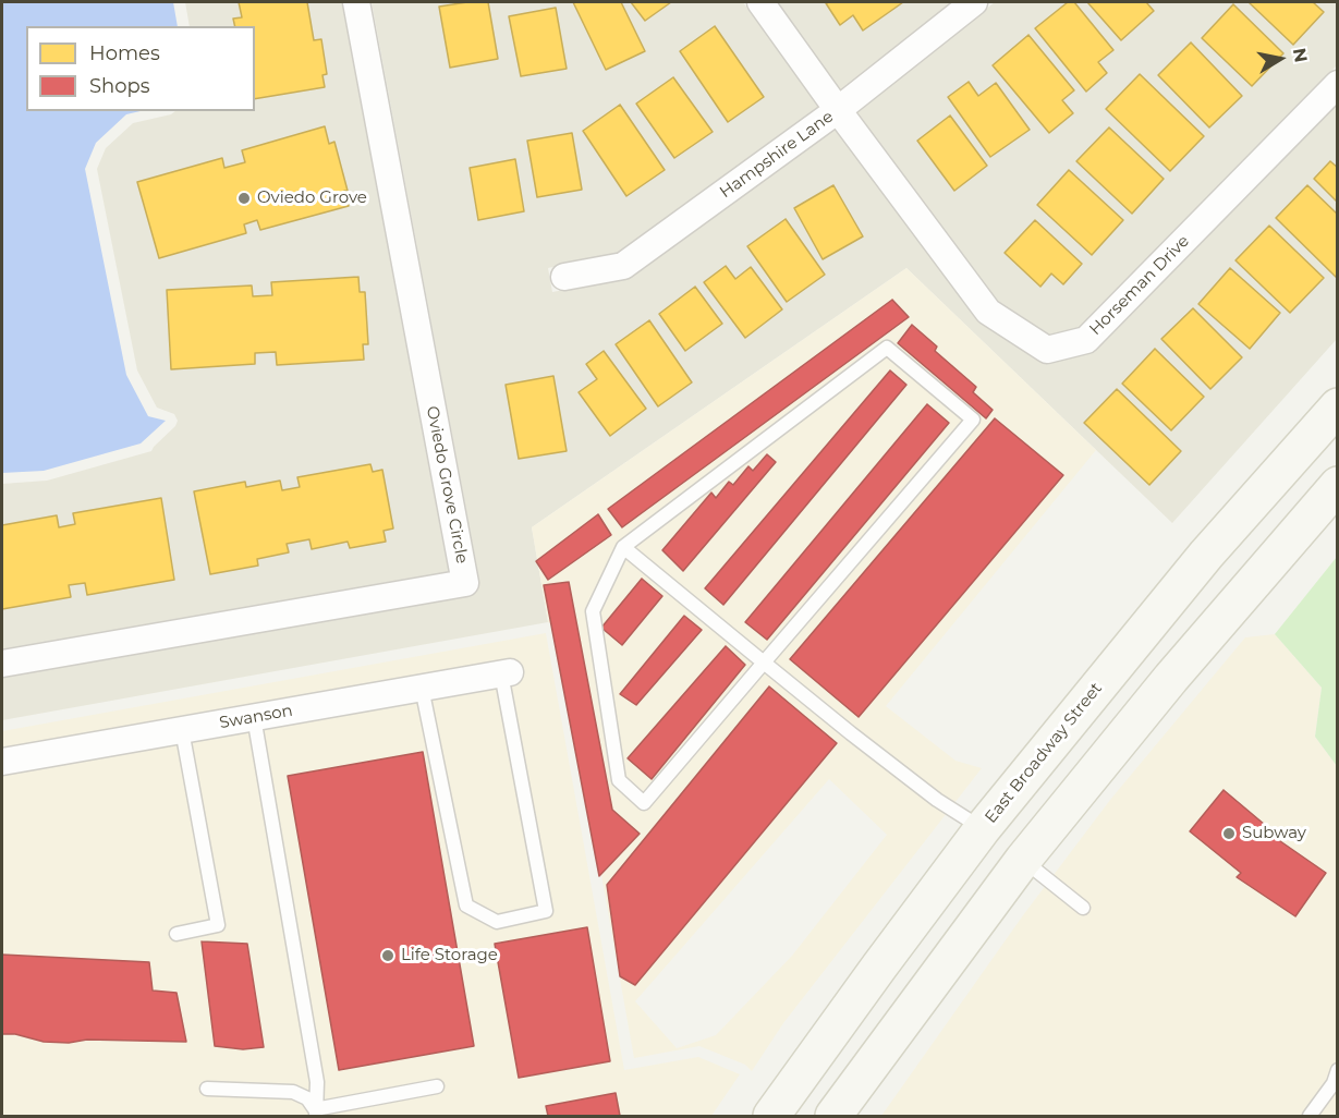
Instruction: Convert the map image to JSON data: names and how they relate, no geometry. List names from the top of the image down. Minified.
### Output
{"streets":{"main road":["East Broadway Street"],"street":["Hampshire Lane","Horseman Drive","Oviedo Grove Circle","Swanson"]},"crossings":[["Hampshire Lane","Horseman Drive"]],"places":["Oviedo Grove","Subway","Life Storage"],"legend":["Homes","Shops"],"north":"right"}
